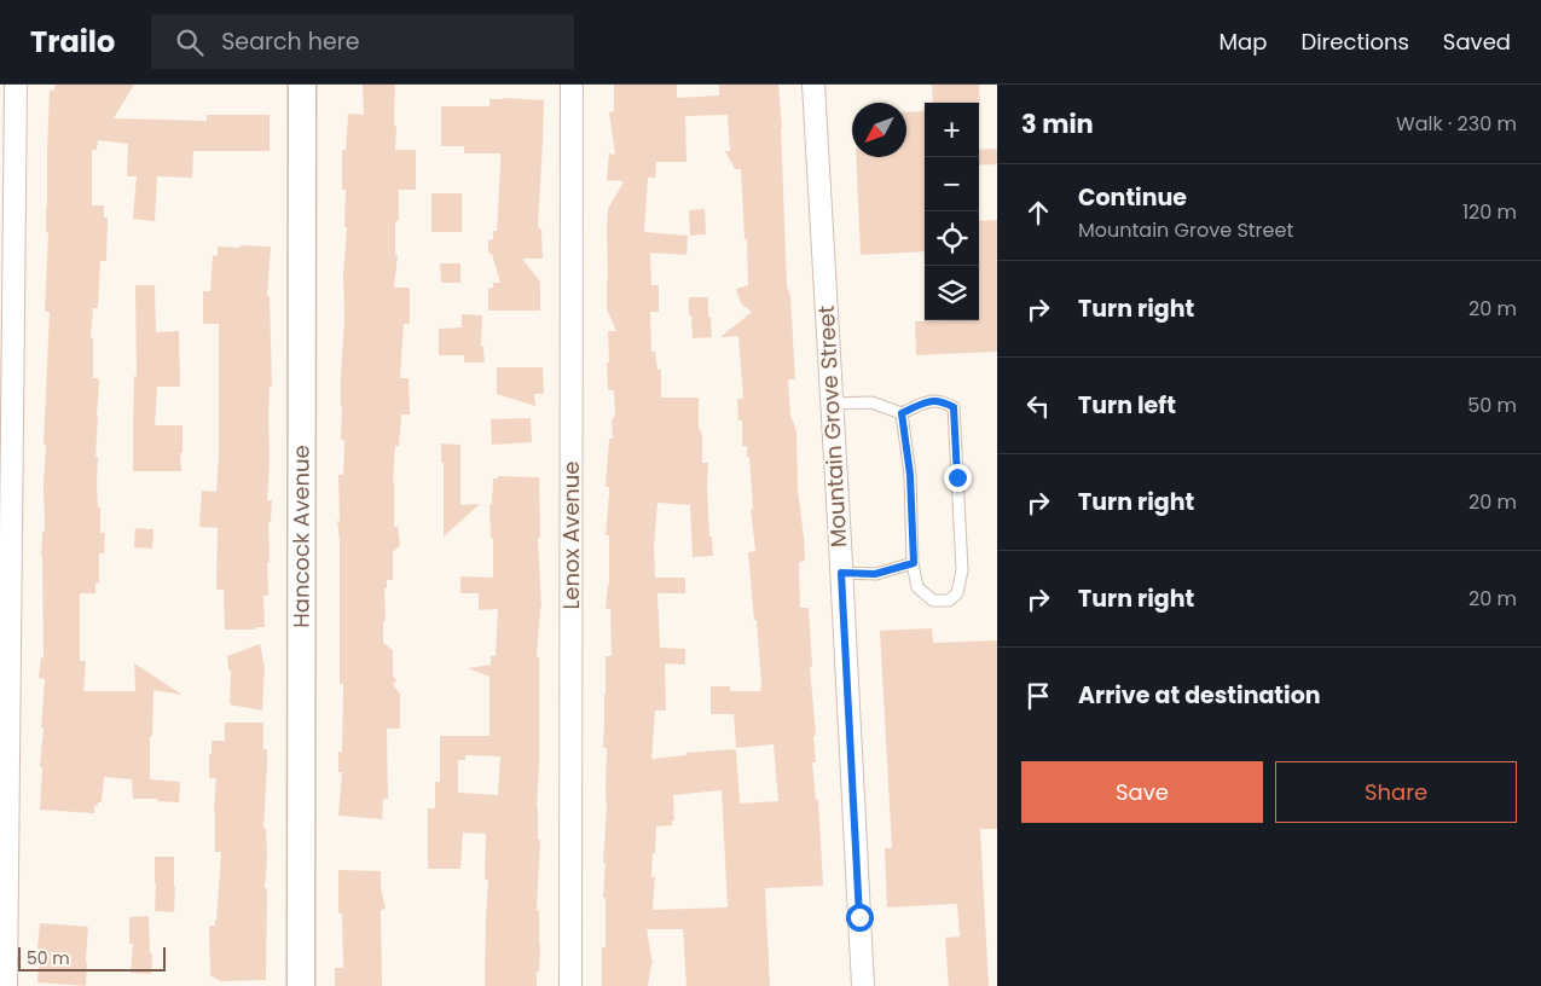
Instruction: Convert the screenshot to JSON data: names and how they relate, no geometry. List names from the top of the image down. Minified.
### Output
{"streets":{"street":["Mountain Grove Street","Hancock Avenue","Lenox Avenue"]},"scale_bar":"50 m","north":"bottom left","page":{"header":"Trailo","search":"Search here","nav":["Map","Directions","Saved"],"heading":["3 min","Walk · 230 m"],"map_buttons":["+","−"],"list":[["Continue","Mountain Grove Street","120 m"],["Turn right","20 m"],["Turn left","50 m"],["Turn right","20 m"],["Turn right","20 m"],"Arrive at destination"],"buttons":["Save","Share"],"scale":"50 m"}}
